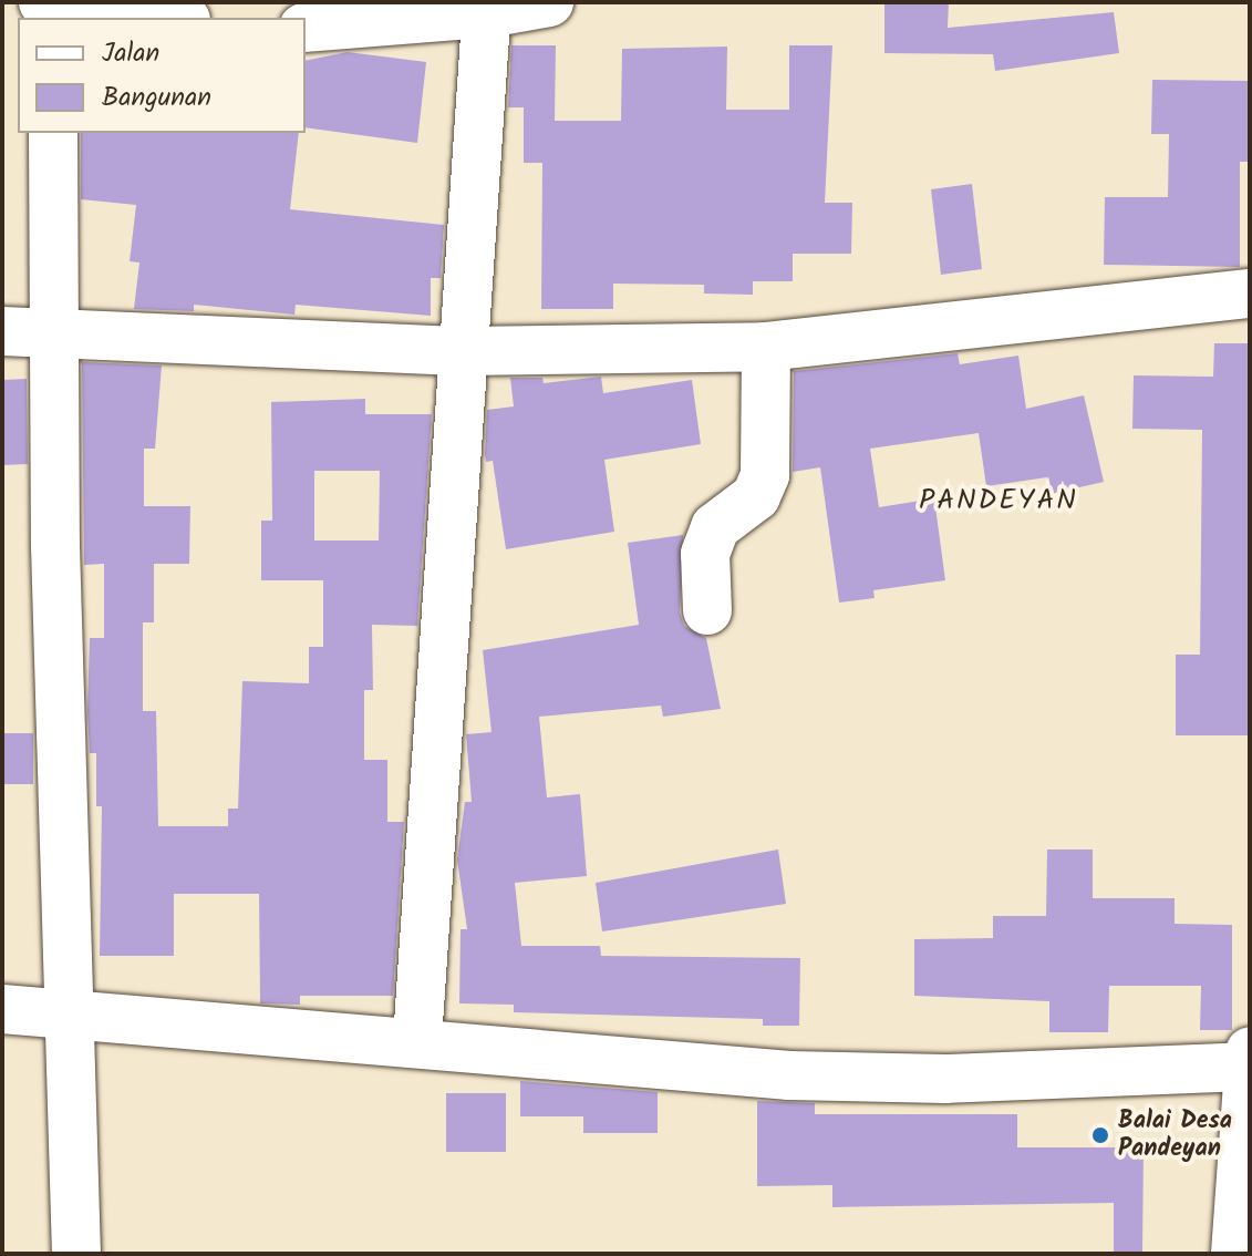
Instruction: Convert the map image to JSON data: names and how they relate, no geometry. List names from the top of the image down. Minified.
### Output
{"districts":["PANDEYAN"],"places":["Balai Desa Pandeyan"],"legend":["Jalan","Bangunan"]}
